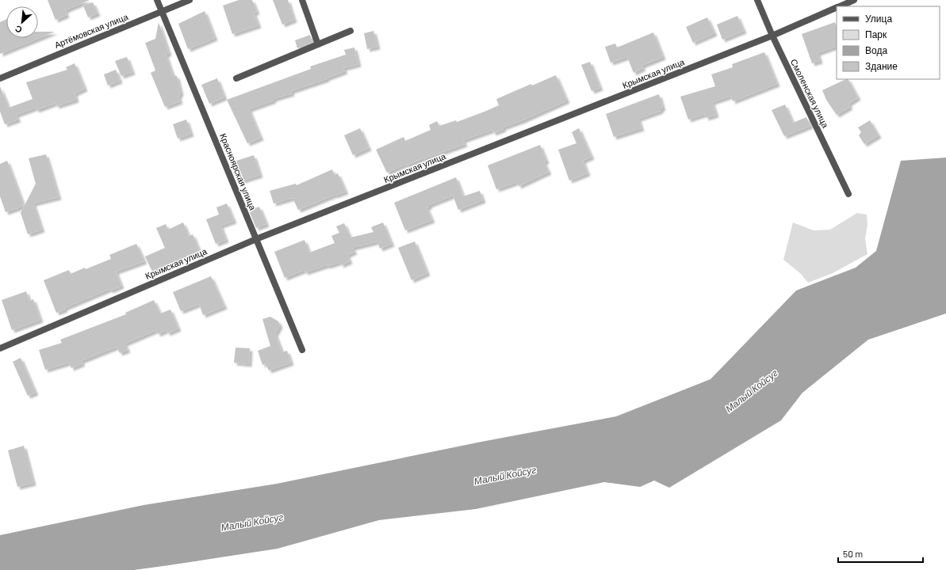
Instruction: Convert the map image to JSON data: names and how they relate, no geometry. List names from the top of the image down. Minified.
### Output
{"streets":{"street":["Артёмовская улица","Крымская улица","Смоленская улица","Красноярская улица"]},"crossings":[["Артёмовская улица","Красноярская улица"],["Крымская улица","Смоленская улица"],["Крымская улица","Красноярская улица"]],"water":["Малый Койсуг"],"legend":["Улица","Парк","Вода","Здание"],"scale_bar":"50 m","north":"bottom left"}
